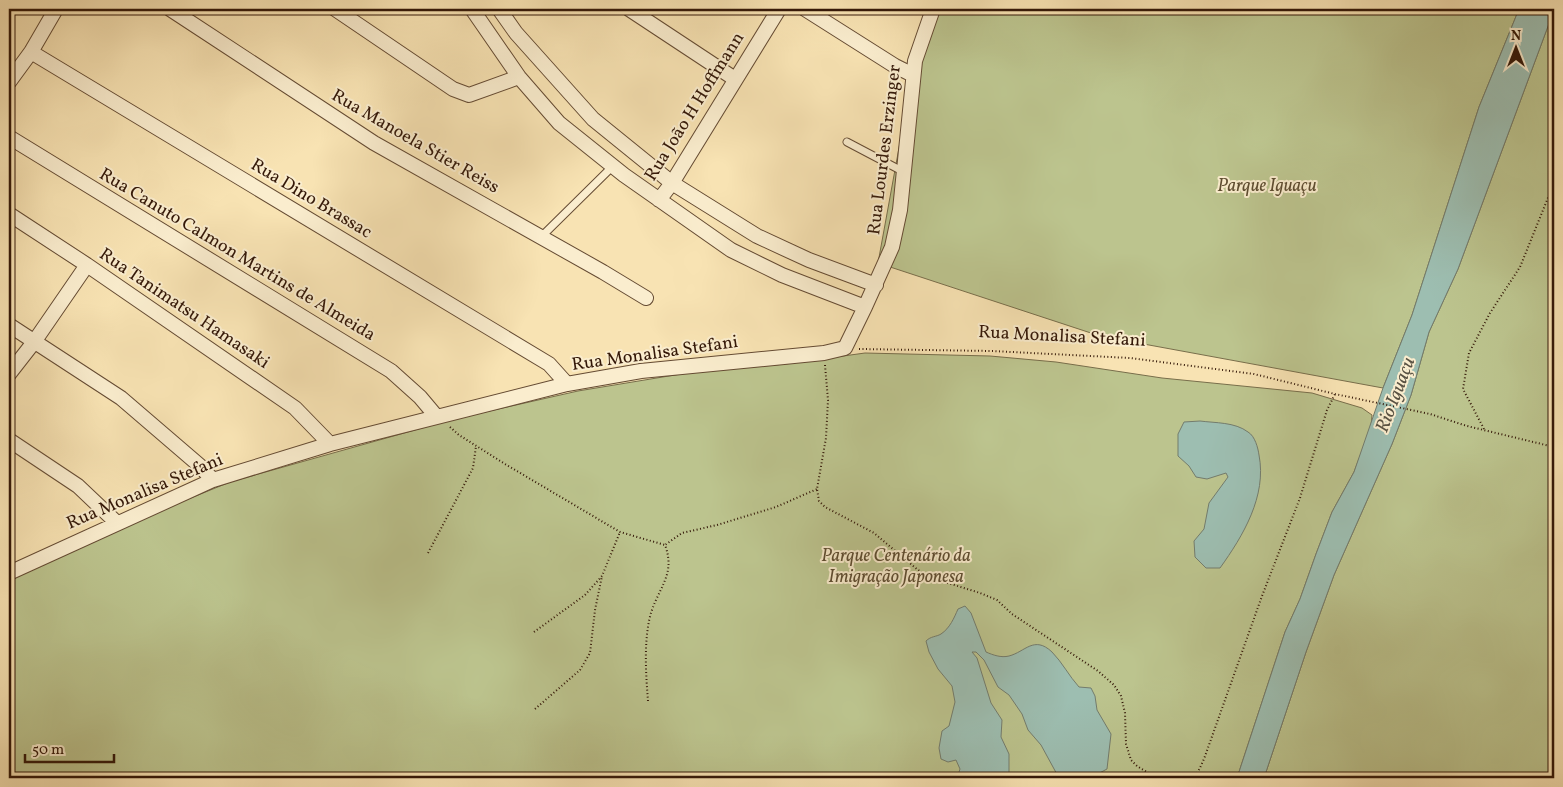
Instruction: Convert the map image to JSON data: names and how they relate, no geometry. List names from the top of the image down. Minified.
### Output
{"streets":{"street":["Rua João H Hoffmann","Rua Manoela Stier Reiss","Rua Lourdes Erzinger","Rua Dino Brassac","Rua Canuto Calmon Martins de Almeida","Rua Tanimatsu Hamasaki","Rua Monalisa Stefani"]},"crossings":[["Rua Lourdes Erzinger","Rua Monalisa Stefani"],["Rua Dino Brassac","Rua Monalisa Stefani"],["Rua Canuto Calmon Martins de Almeida","Rua Monalisa Stefani"],["Rua Tanimatsu Hamasaki","Rua Monalisa Stefani"]],"water":["Rio Iguaçu"],"parks":["Parque Iguaçu","Parque Centenário da Imigração Japonesa"],"scale_bar":"50 m","north":"top"}
